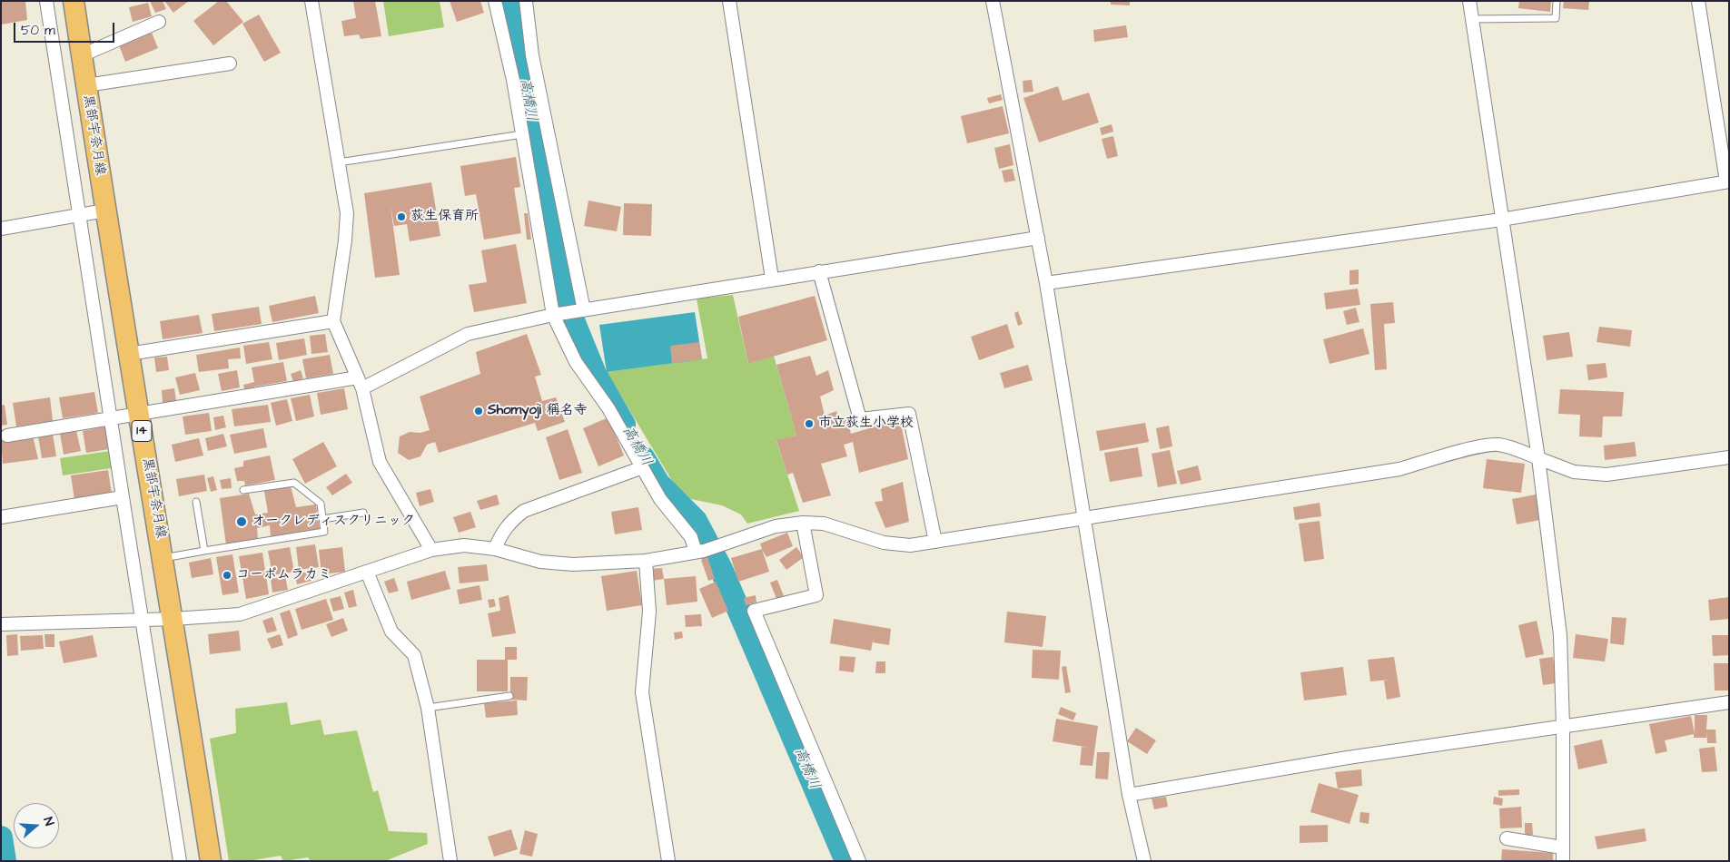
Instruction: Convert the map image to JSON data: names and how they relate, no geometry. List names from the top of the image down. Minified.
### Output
{"streets":{"main road":["黒部宇奈月線","14"]},"water":["高橋川"],"places":["荻生保育所","Shomyoji 稱名寺","市立荻生小学校","オークレディスクリニック","コーポムラカミ"],"scale_bar":"50 m","north":"right"}
